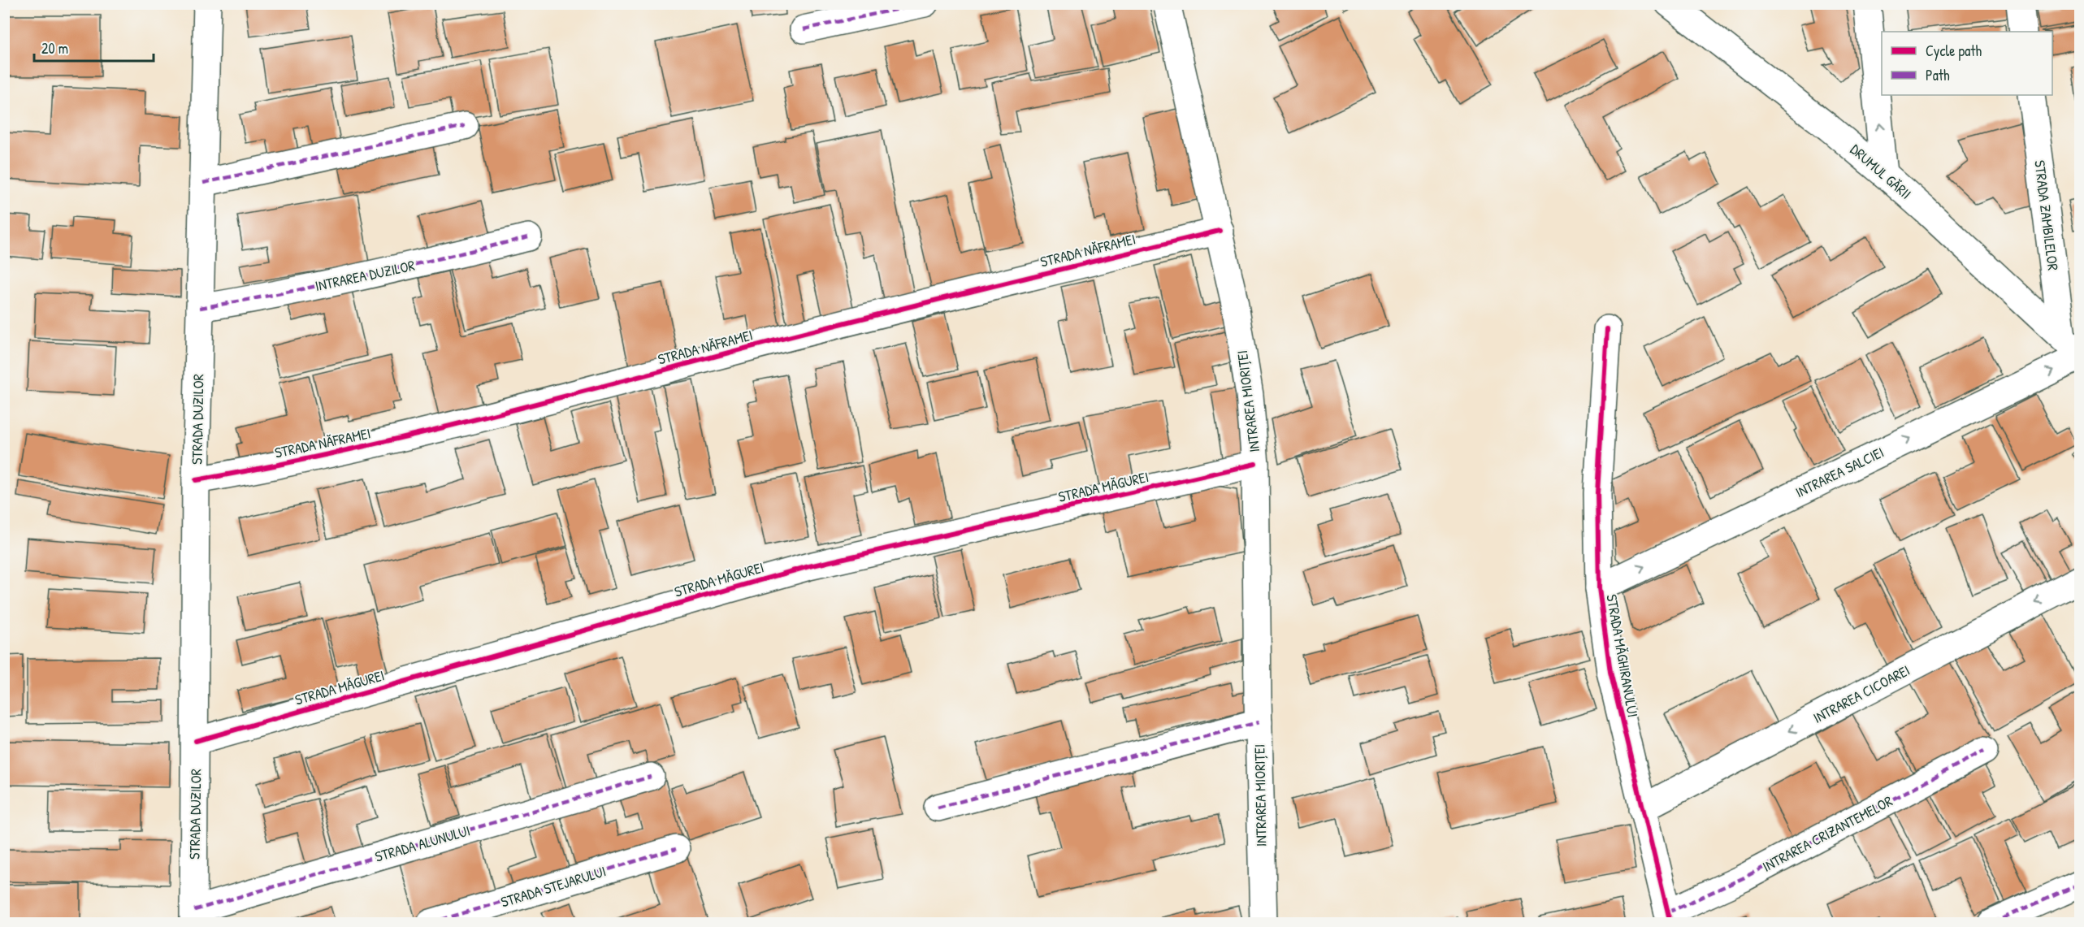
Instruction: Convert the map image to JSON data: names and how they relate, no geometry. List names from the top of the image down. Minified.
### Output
{"streets":{"street":["DRUMUL GĂRII","STRADA ZAMBILELOR","STRADA NĂFRAMEI","INTRAREA DUZILOR","INTRAREA MIORIȚEI","STRADA DUZILOR","INTRAREA SALCIEI","STRADA MĂGUREI","STRADA MĂGHIRANULUI","INTRAREA CICOAREI","INTRAREA CRIZANTEMELOR","STRADA ALUNULUI","STRADA STEJARULUI"]},"crossings":[["DRUMUL GĂRII","STRADA ZAMBILELOR"],["DRUMUL GĂRII","INTRAREA SALCIEI"],["STRADA ZAMBILELOR","INTRAREA SALCIEI"],["STRADA NĂFRAMEI","INTRAREA MIORIȚEI"],["STRADA NĂFRAMEI","STRADA DUZILOR"],["INTRAREA DUZILOR","STRADA DUZILOR"],["INTRAREA MIORIȚEI","STRADA MĂGUREI"],["STRADA DUZILOR","STRADA MĂGUREI"],["STRADA DUZILOR","STRADA ALUNULUI"],["INTRAREA SALCIEI","STRADA MĂGHIRANULUI"],["STRADA MĂGHIRANULUI","INTRAREA CICOAREI"],["STRADA MĂGHIRANULUI","INTRAREA CRIZANTEMELOR"]],"one_way":["INTRAREA SALCIEI","INTRAREA CICOAREI"],"legend":["Cycle path","Path"],"scale_bar":"20 m"}
